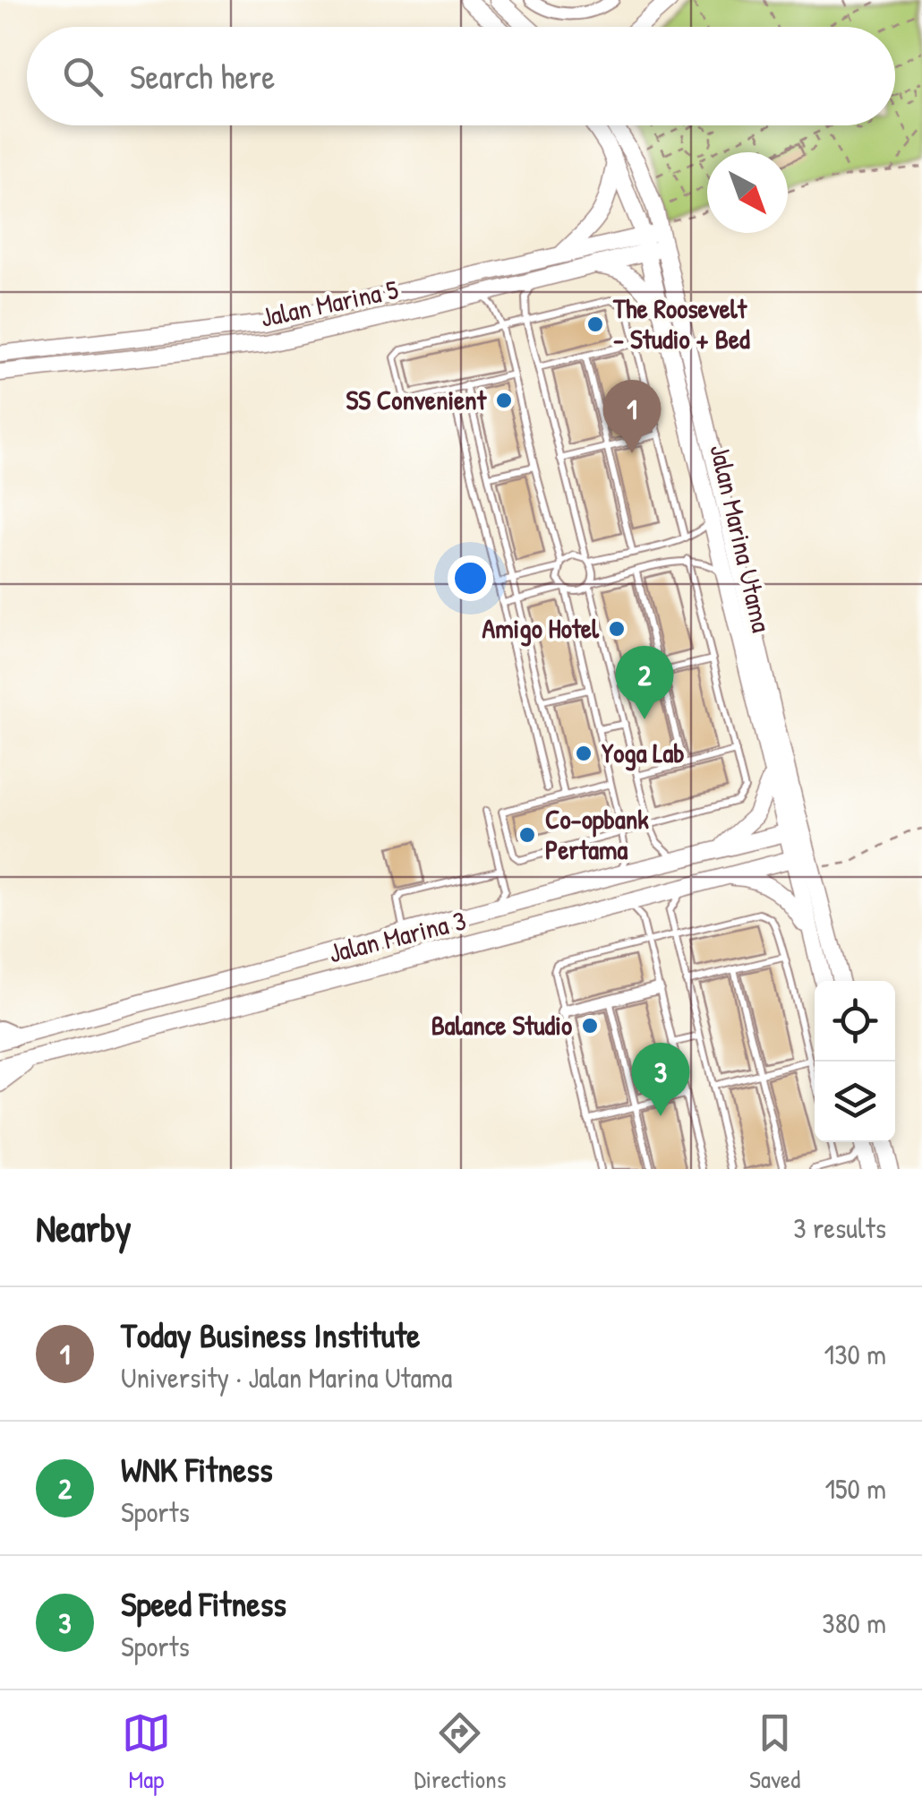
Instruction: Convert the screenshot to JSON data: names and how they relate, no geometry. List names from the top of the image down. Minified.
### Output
{"streets":{"street":["Jalan Marina 5","Jalan Marina Utama","Jalan Marina 3"]},"crossings":[["Jalan Marina 5","Jalan Marina Utama"],["Jalan Marina Utama","Jalan Marina 3"]],"places":["The Roosevelt - Studio + Bed","SS Convenient","Amigo Hotel","Yoga Lab","Co-opbank Pertama","Balance Studio"],"north":"bottom right","page":{"search":"Search here","pins":["1","2","3"],"heading":["Nearby","3 results"],"list":[{"mark":"1","name":"Today Business Institute","note":"University · Jalan Marina Utama","value":"130 m"},{"mark":"2","name":"WNK Fitness","note":"Sports","value":"150 m"},{"mark":"3","name":"Speed Fitness","note":"Sports","value":"380 m"}],"nav":["Map","Directions","Saved"]}}
